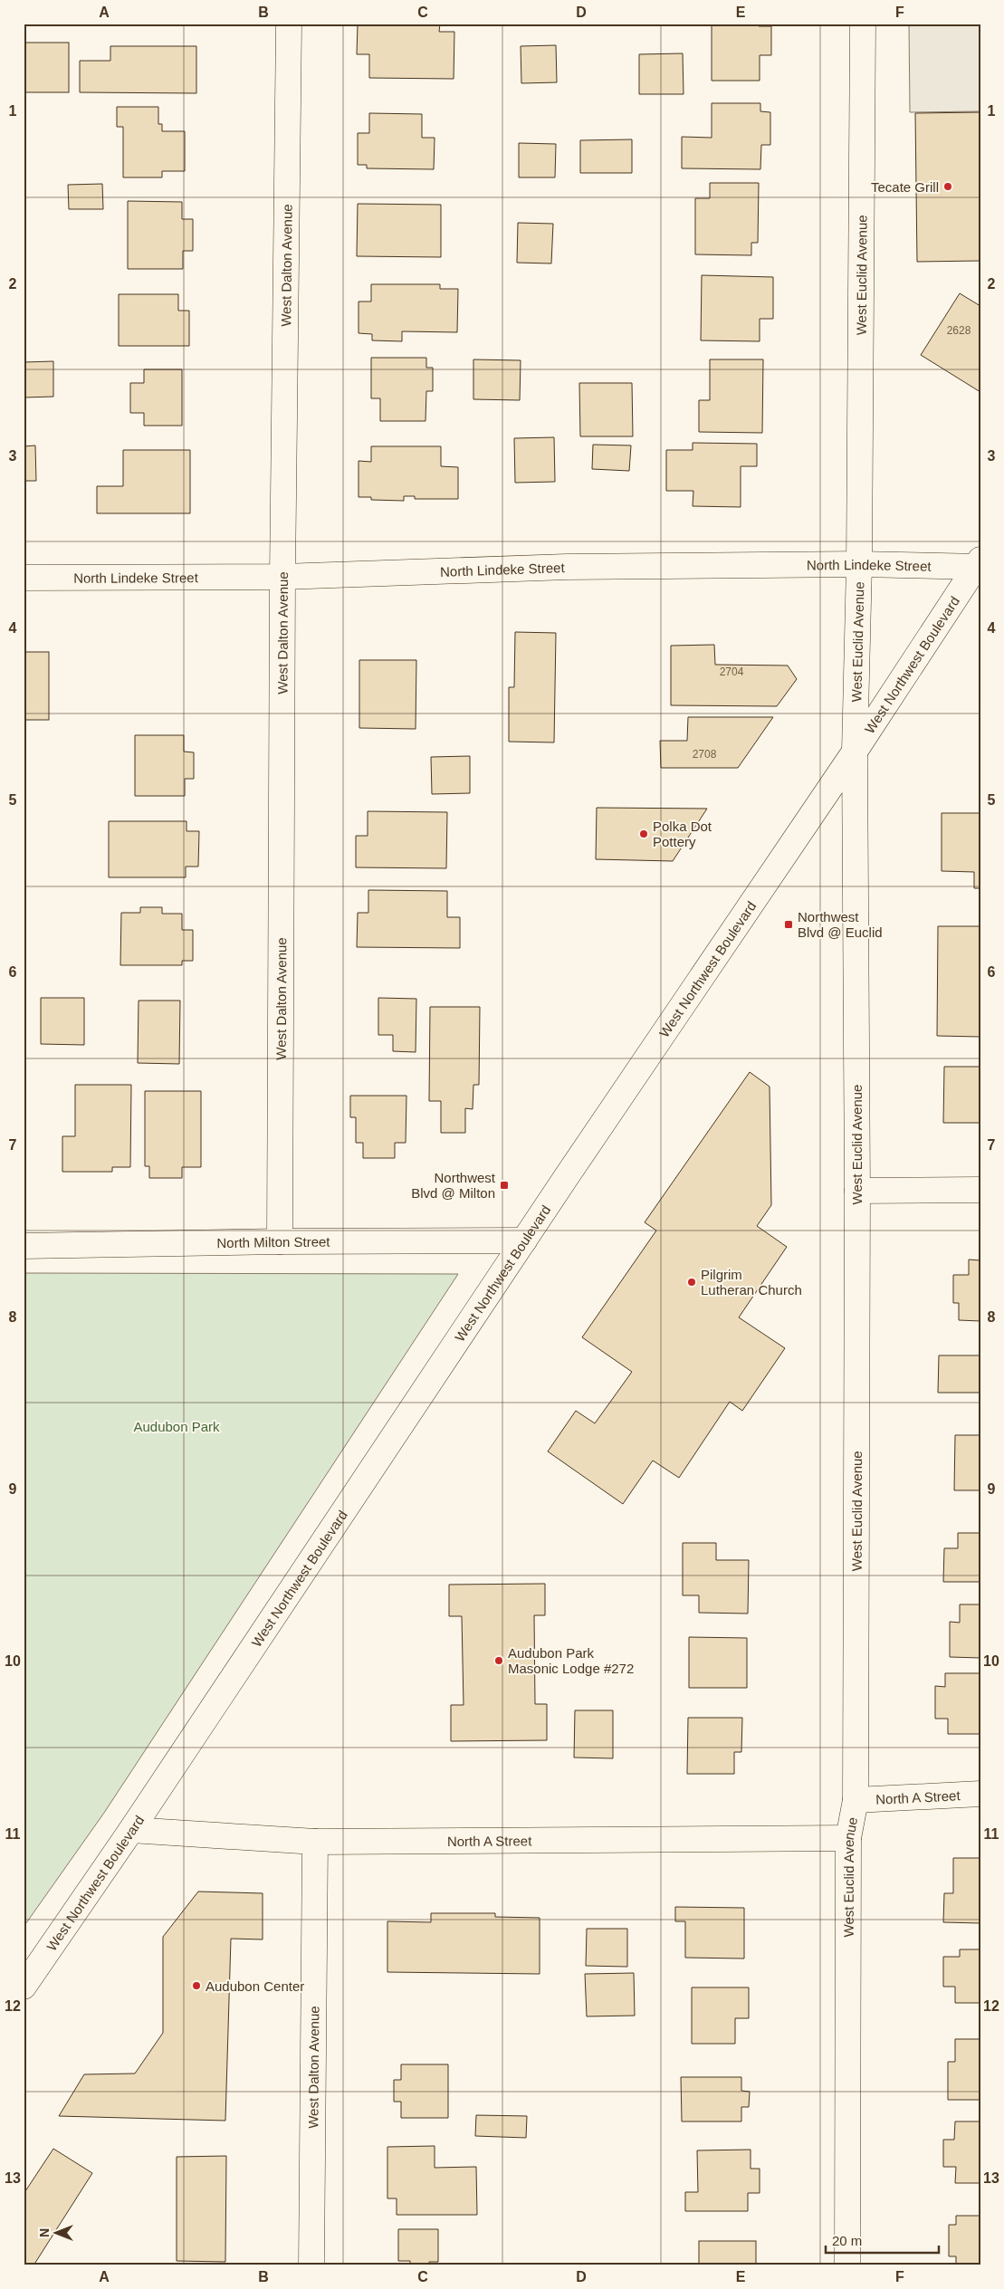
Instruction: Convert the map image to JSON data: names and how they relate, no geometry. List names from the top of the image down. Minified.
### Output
{"streets":{"street":["West Dalton Avenue","West Euclid Avenue","North Lindeke Street","West Northwest Boulevard","North Milton Street","North A Street"]},"crossings":[["West Dalton Avenue","North Lindeke Street"],["West Dalton Avenue","North Milton Street"],["West Dalton Avenue","North A Street"],["West Euclid Avenue","North Lindeke Street"],["West Euclid Avenue","West Northwest Boulevard"],["West Euclid Avenue","North A Street"],["North Lindeke Street","West Northwest Boulevard"],["West Northwest Boulevard","North Milton Street"],["West Northwest Boulevard","North A Street"]],"parks":["Audubon Park"],"places":{"other":["Tecate Grill","Polka Dot Pottery","Pilgrim Lutheran Church","Audubon Park Masonic Lodge #272","Audubon Center"],"transit":["Northwest Blvd @ Euclid","Northwest Blvd @ Milton"]},"house_numbers":["2628","2704","2708"],"scale_bar":"20 m","north":"left","grid":{"columns":["A","B","C","D","E","F"],"rows":["1","2","3","4","5","6","7","8","9","10","11","12","13"]}}
